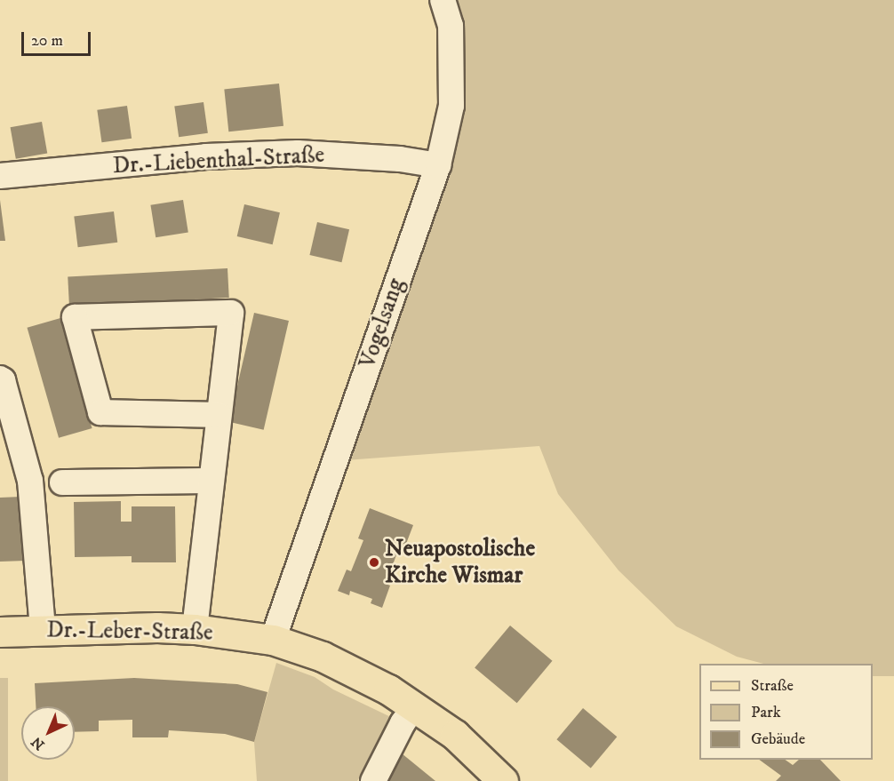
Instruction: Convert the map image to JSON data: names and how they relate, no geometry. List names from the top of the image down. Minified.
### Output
{"streets":{"main road":["Dr.-Leber-Straße"],"street":["Dr.-Liebenthal-Straße","Vogelsang"]},"crossings":[["Dr.-Liebenthal-Straße","Vogelsang"],["Vogelsang","Dr.-Leber-Straße"]],"places":["Neuapostolische Kirche Wismar"],"legend":["Straße","Park","Gebäude"],"scale_bar":"20 m","north":"bottom left"}
